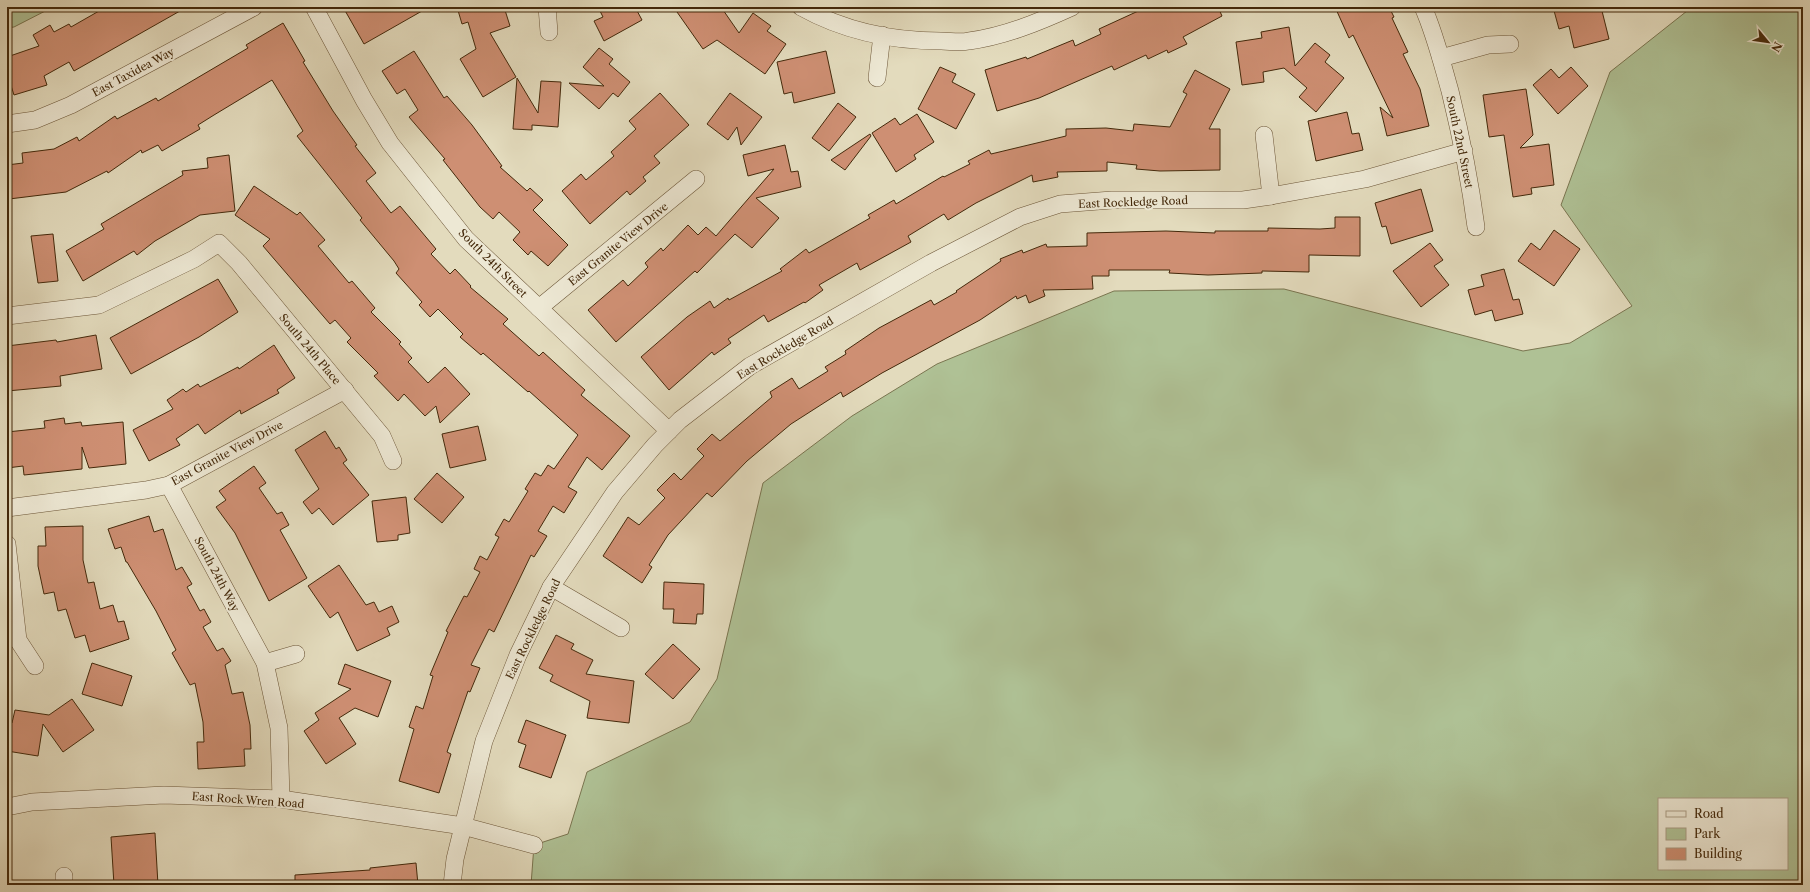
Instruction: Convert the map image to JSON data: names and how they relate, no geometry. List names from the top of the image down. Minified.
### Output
{"streets":{"street":["East Taxidea Way","South 22nd Street","East Rockledge Road","East Granite View Drive","South 24th Street","South 24th Place","South 24th Way","East Rock Wren Road"]},"crossings":[["South 22nd Street","East Rockledge Road"],["East Rockledge Road","South 24th Street"],["East Rockledge Road","East Rock Wren Road"],["East Granite View Drive","South 24th Street"],["East Granite View Drive","South 24th Place"],["East Granite View Drive","South 24th Way"],["South 24th Way","East Rock Wren Road"]],"legend":["Road","Park","Building"],"north":"bottom right"}
